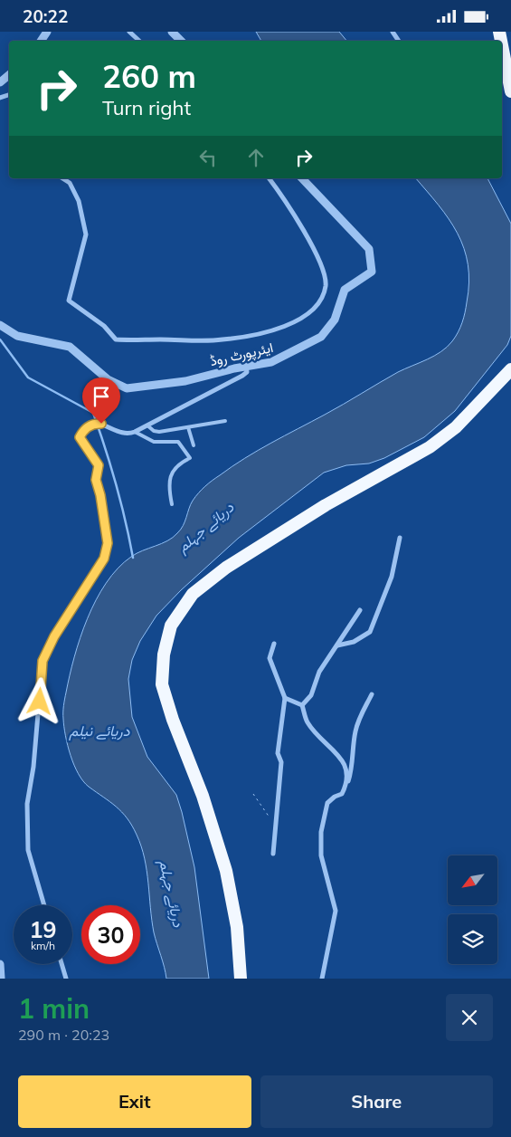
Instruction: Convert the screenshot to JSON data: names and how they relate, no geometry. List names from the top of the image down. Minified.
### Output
{"streets":{"street":["ایئرپورٹ روڈ"]},"water":["دریائے جہلم","دریائے نیلم"],"north":"bottom left","page":{"status":"20:22","turn":["260 m","Turn right"],"speed":"19 km/h","limit":"30","heading":["1 min","290 m · 20:23"],"buttons":["Exit","Share"]}}
